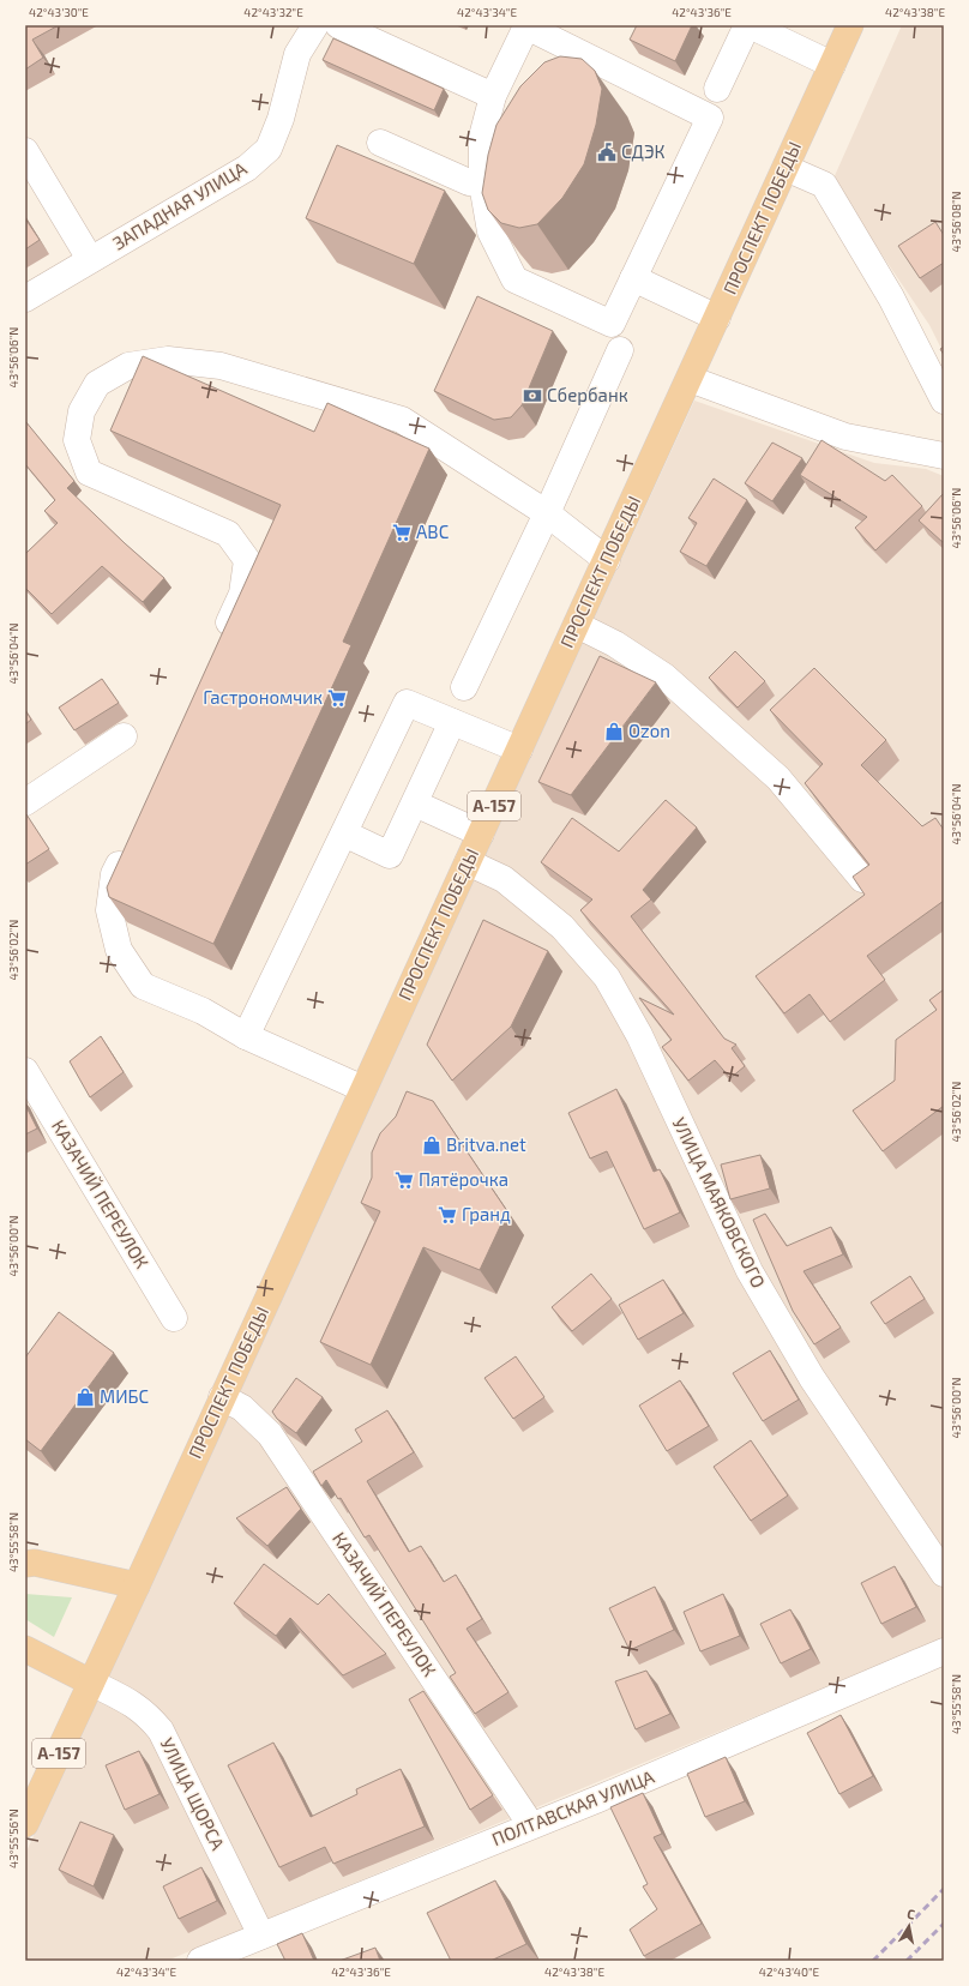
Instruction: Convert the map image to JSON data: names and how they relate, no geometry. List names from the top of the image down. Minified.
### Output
{"streets":{"main road":["ПРОСПЕКТ ПОБЕДЫ","А-157"],"street":["ЗАПАДНАЯ УЛИЦА","КАЗАЧИЙ ПЕРЕУЛОК","УЛИЦА МАЯКОВСКОГО","УЛИЦА ЩОРСА","ПОЛТАВСКАЯ УЛИЦА"]},"crossings":[["ПРОСПЕКТ ПОБЕДЫ","КАЗАЧИЙ ПЕРЕУЛОК"],["ПРОСПЕКТ ПОБЕДЫ","УЛИЦА МАЯКОВСКОГО"],["ПРОСПЕКТ ПОБЕДЫ","УЛИЦА ЩОРСА"],["КАЗАЧИЙ ПЕРЕУЛОК","ПОЛТАВСКАЯ УЛИЦА"],["УЛИЦА ЩОРСА","ПОЛТАВСКАЯ УЛИЦА"]],"places":{"public building":["СДЭК"],"bank":["Сбербанк"],"supermarket":["ABC","Гастрономчик","Пятёрочка","Гранд"],"shop":["Ozon","Britva.net","МИБС"]},"north":"top","coordinates":["42°43'30\"E","42°43'32\"E","42°43'34\"E","42°43'36\"E","42°43'38\"E","43°56'08\"N","43°56'06\"N","43°56'04\"N","43°56'02\"N","43°56'00\"N","43°55'58\"N","43°55'56\"N","42°43'40\"E"]}
